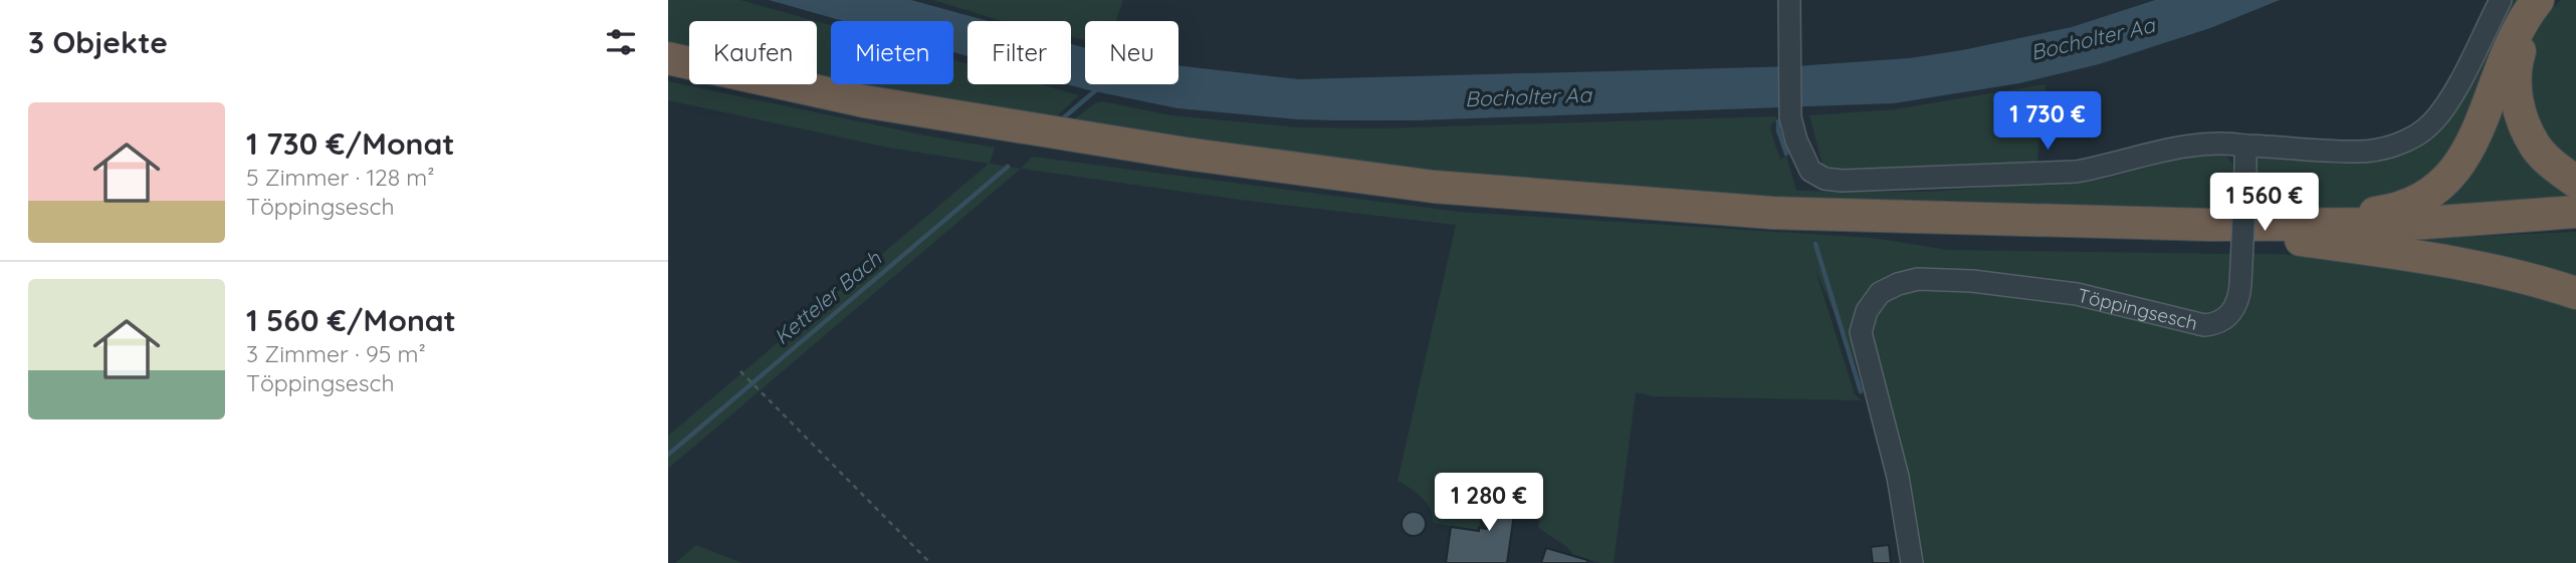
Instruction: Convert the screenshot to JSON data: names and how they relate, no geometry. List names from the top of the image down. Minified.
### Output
{"streets":{"street":["Töppingsesch"]},"water":["Bocholter Aa","Ketteler Bach"],"page":{"heading":"3 Objekte","chip":["Kaufen","Mieten","Filter","Neu"],"list":[{"name":"1 730 €/Monat","note":"5 Zimmer · 128 m² · Töppingsesch"},{"name":"1 560 €/Monat","note":"3 Zimmer · 95 m² · Töppingsesch"}],"price":["1 730 €","1 560 €","1 280 €"]}}
